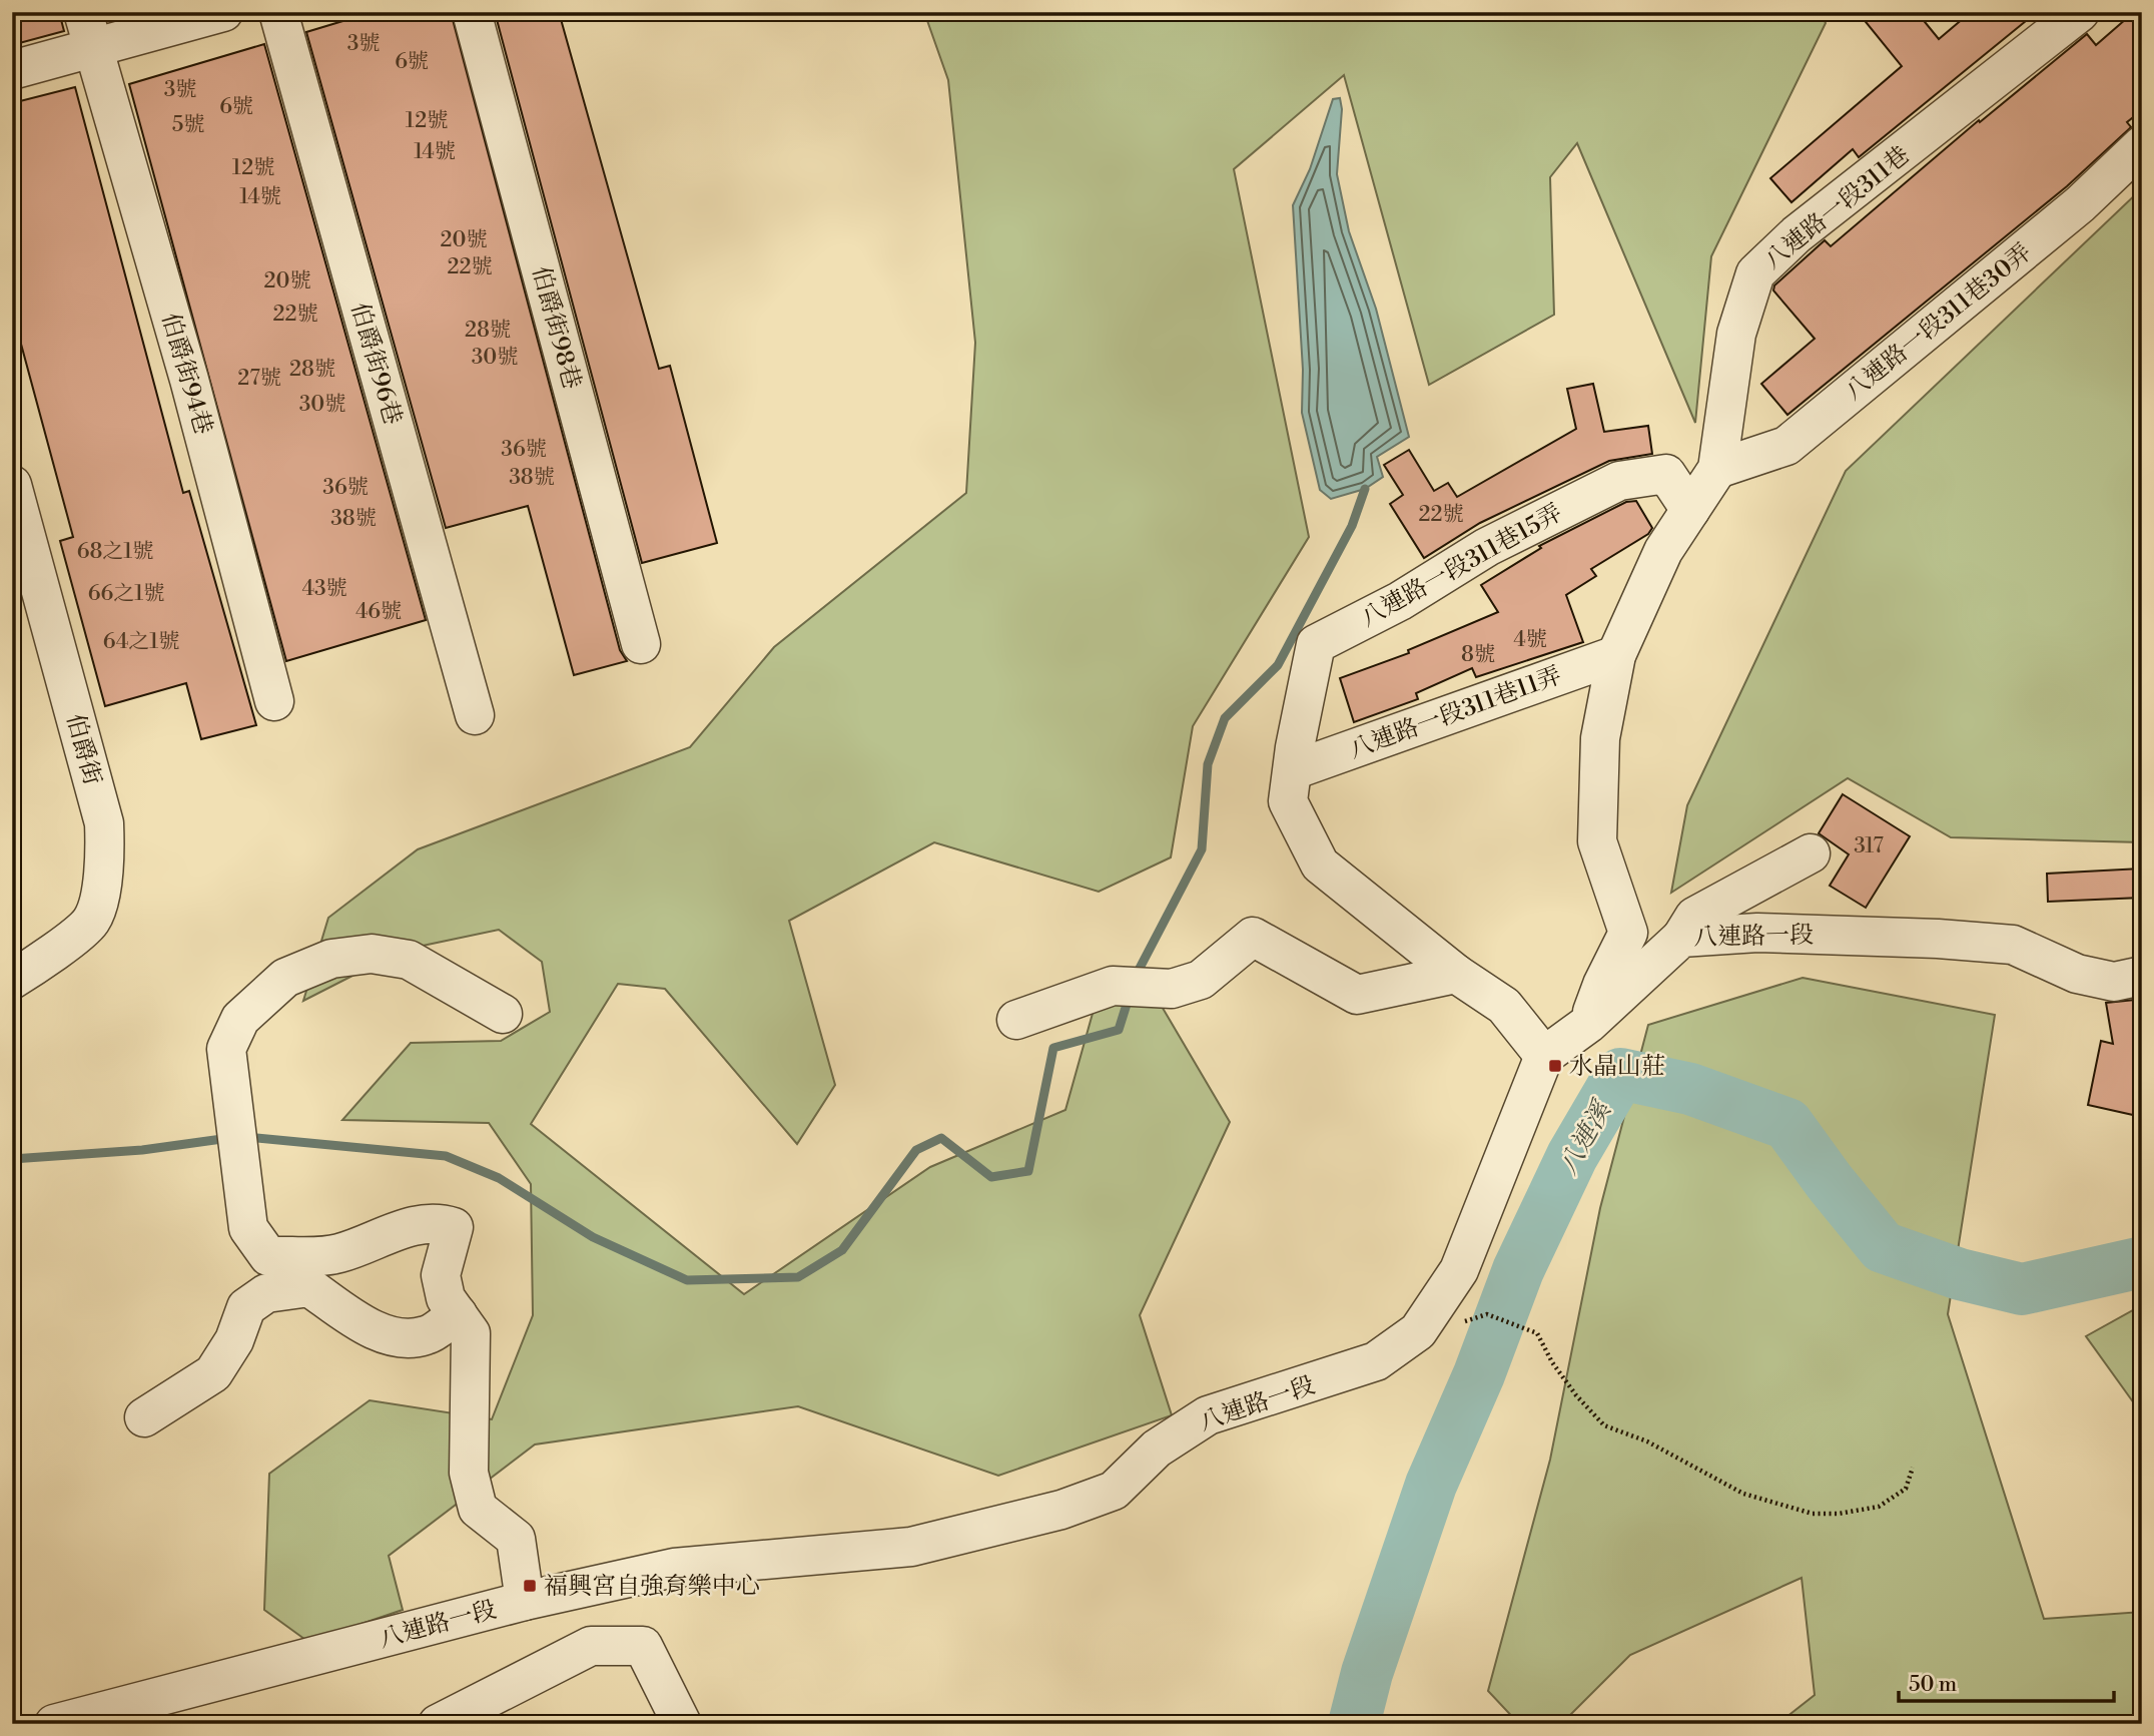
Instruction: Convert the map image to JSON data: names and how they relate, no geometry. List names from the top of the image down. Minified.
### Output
{"streets":{"street":["八連路一段311巷","八連路一段311巷30弄","伯爵街98巷","伯爵街96巷","伯爵街94巷","八連路一段311巷15弄","八連路一段311巷11弄","伯爵街","八連路一段"]},"crossings":[["八連路一段311巷","八連路一段311巷30弄"],["八連路一段311巷","八連路一段311巷15弄"],["八連路一段311巷","八連路一段311巷11弄"],["八連路一段311巷","八連路一段"],["八連路一段311巷15弄","八連路一段311巷11弄"]],"water":["八連溪"],"places":{"transit":["水晶山莊","福興宮自強育樂中心"]},"house_numbers":["3號","6號","3號","6號","12號","5號","14號","12號","14號","20號","22號","20號","22號","28號","30號","28號","27號","30號","36號","38號","36號","22號","38號","68之1號","43號","66之1號","46號","4號","64之1號","8號","317"],"scale_bar":"50 m"}
